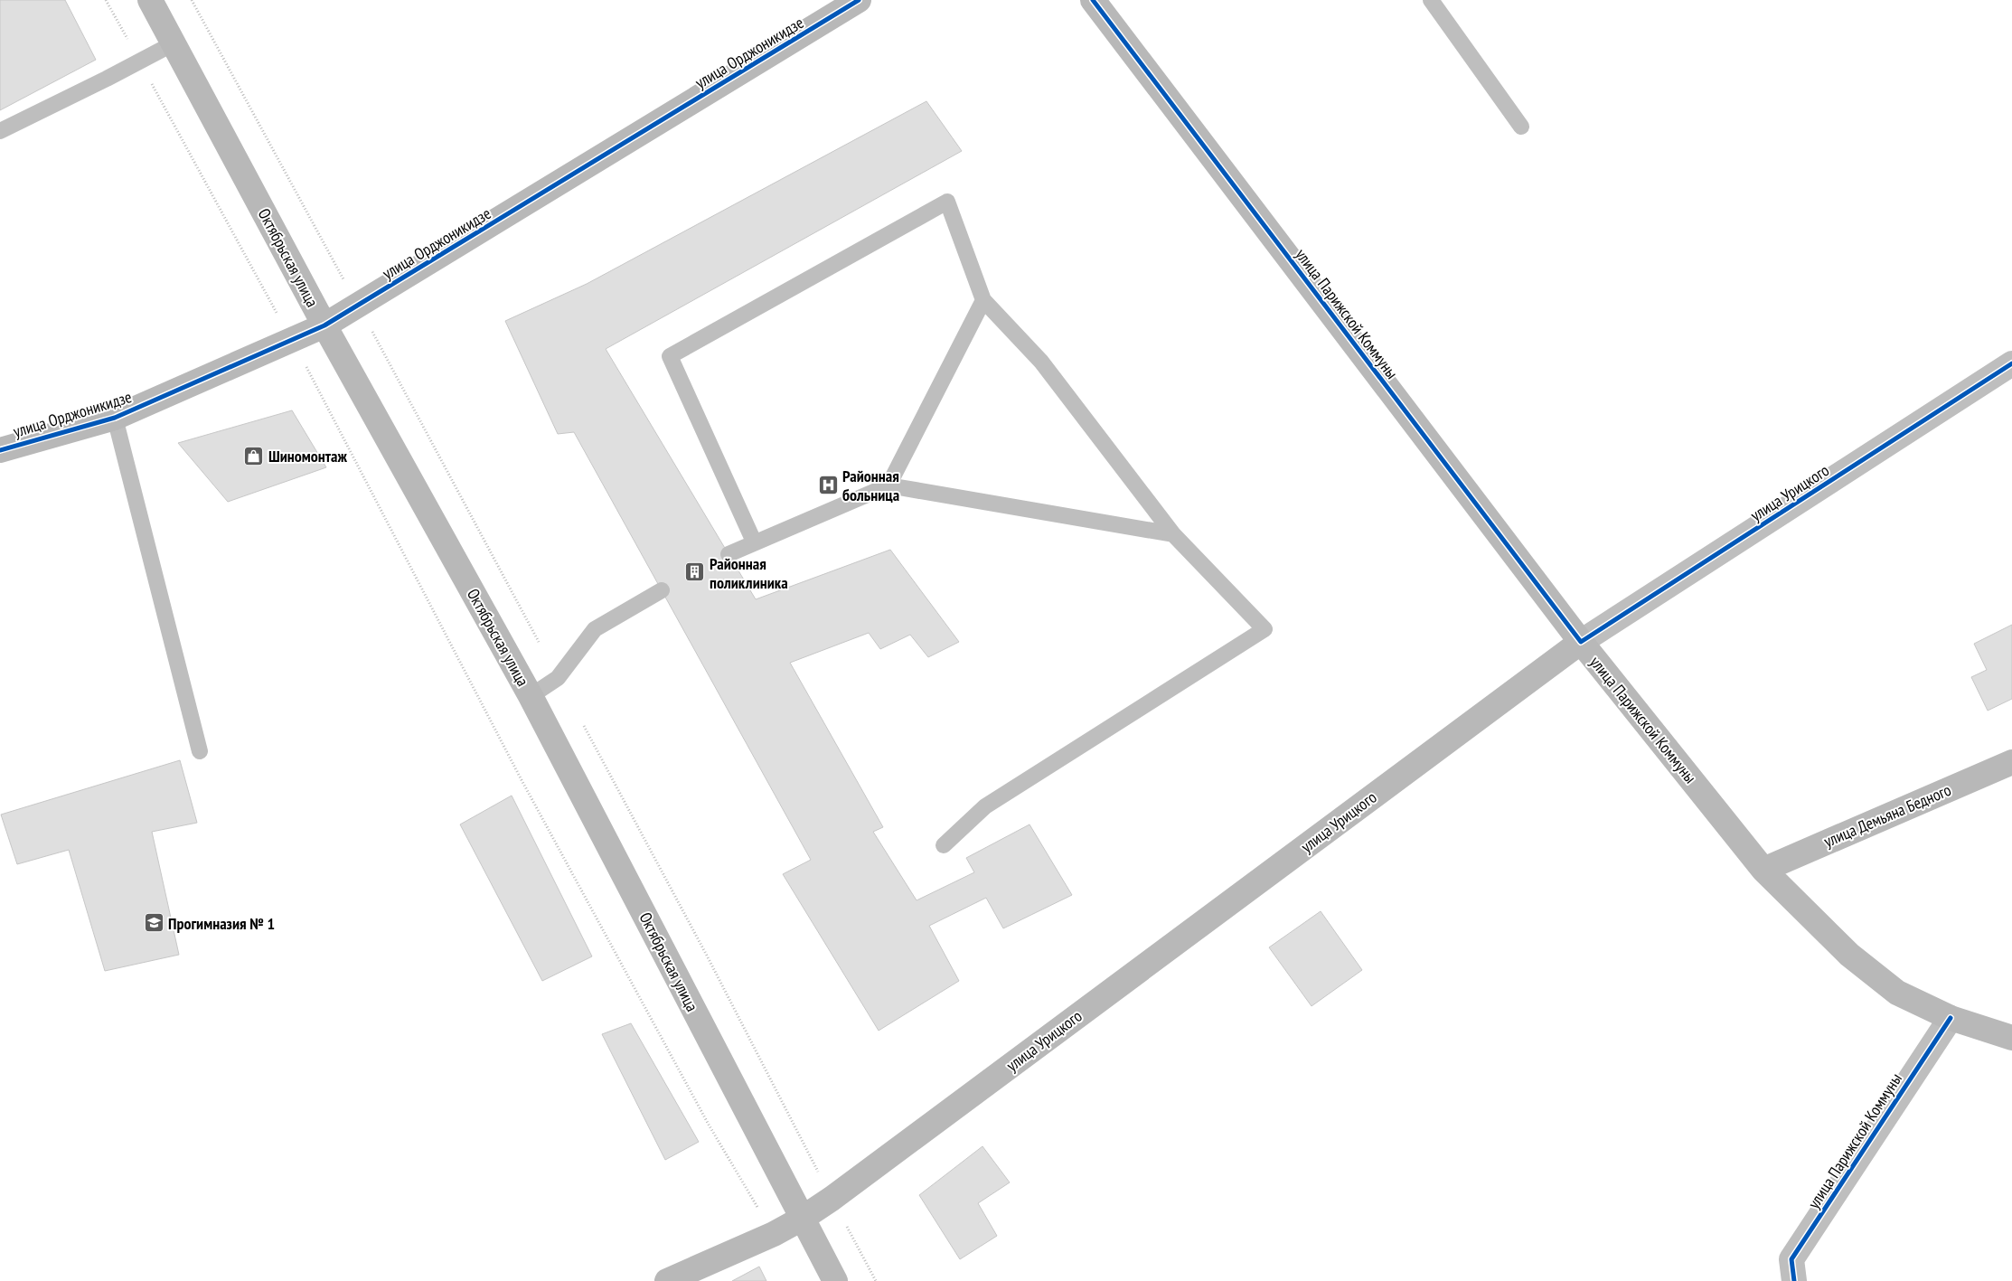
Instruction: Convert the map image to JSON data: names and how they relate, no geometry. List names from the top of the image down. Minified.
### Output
{"streets":{"main road":["улица Орджоникидзе","Октябрьская улица","улица Парижской Коммуны","улица Урицкого","улица Демьяна Бедного"]},"crossings":[["улица Орджоникидзе","Октябрьская улица"],["Октябрьская улица","улица Урицкого"],["улица Парижской Коммуны","улица Урицкого"],["улица Парижской Коммуны","улица Демьяна Бедного"]],"places":{"shop":["Шиномонтаж"],"hospital":["Районная больница"],"building":["Районная поликлиника"],"school or university":["Прогимназия № 1"]}}
